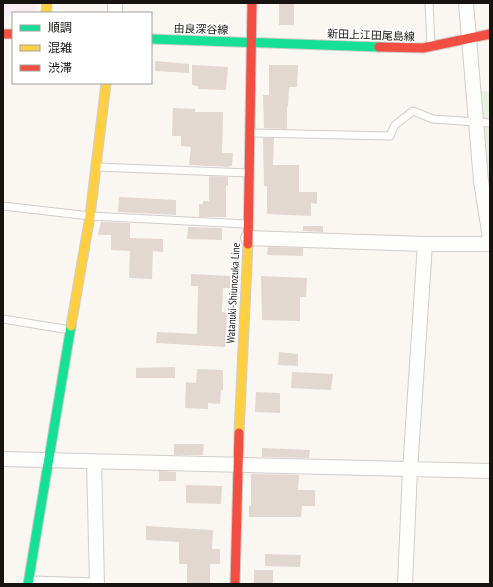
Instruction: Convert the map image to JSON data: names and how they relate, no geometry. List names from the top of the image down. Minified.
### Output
{"streets":{"main road":["由良深谷線","新田上江田尾島線","Watanuki-Shiunozuka Line"]},"crossings":[["由良深谷線","新田上江田尾島線"],["由良深谷線","Watanuki-Shiunozuka Line"],["新田上江田尾島線","Watanuki-Shiunozuka Line"]],"legend":["順調","混雑","渋滞"]}
